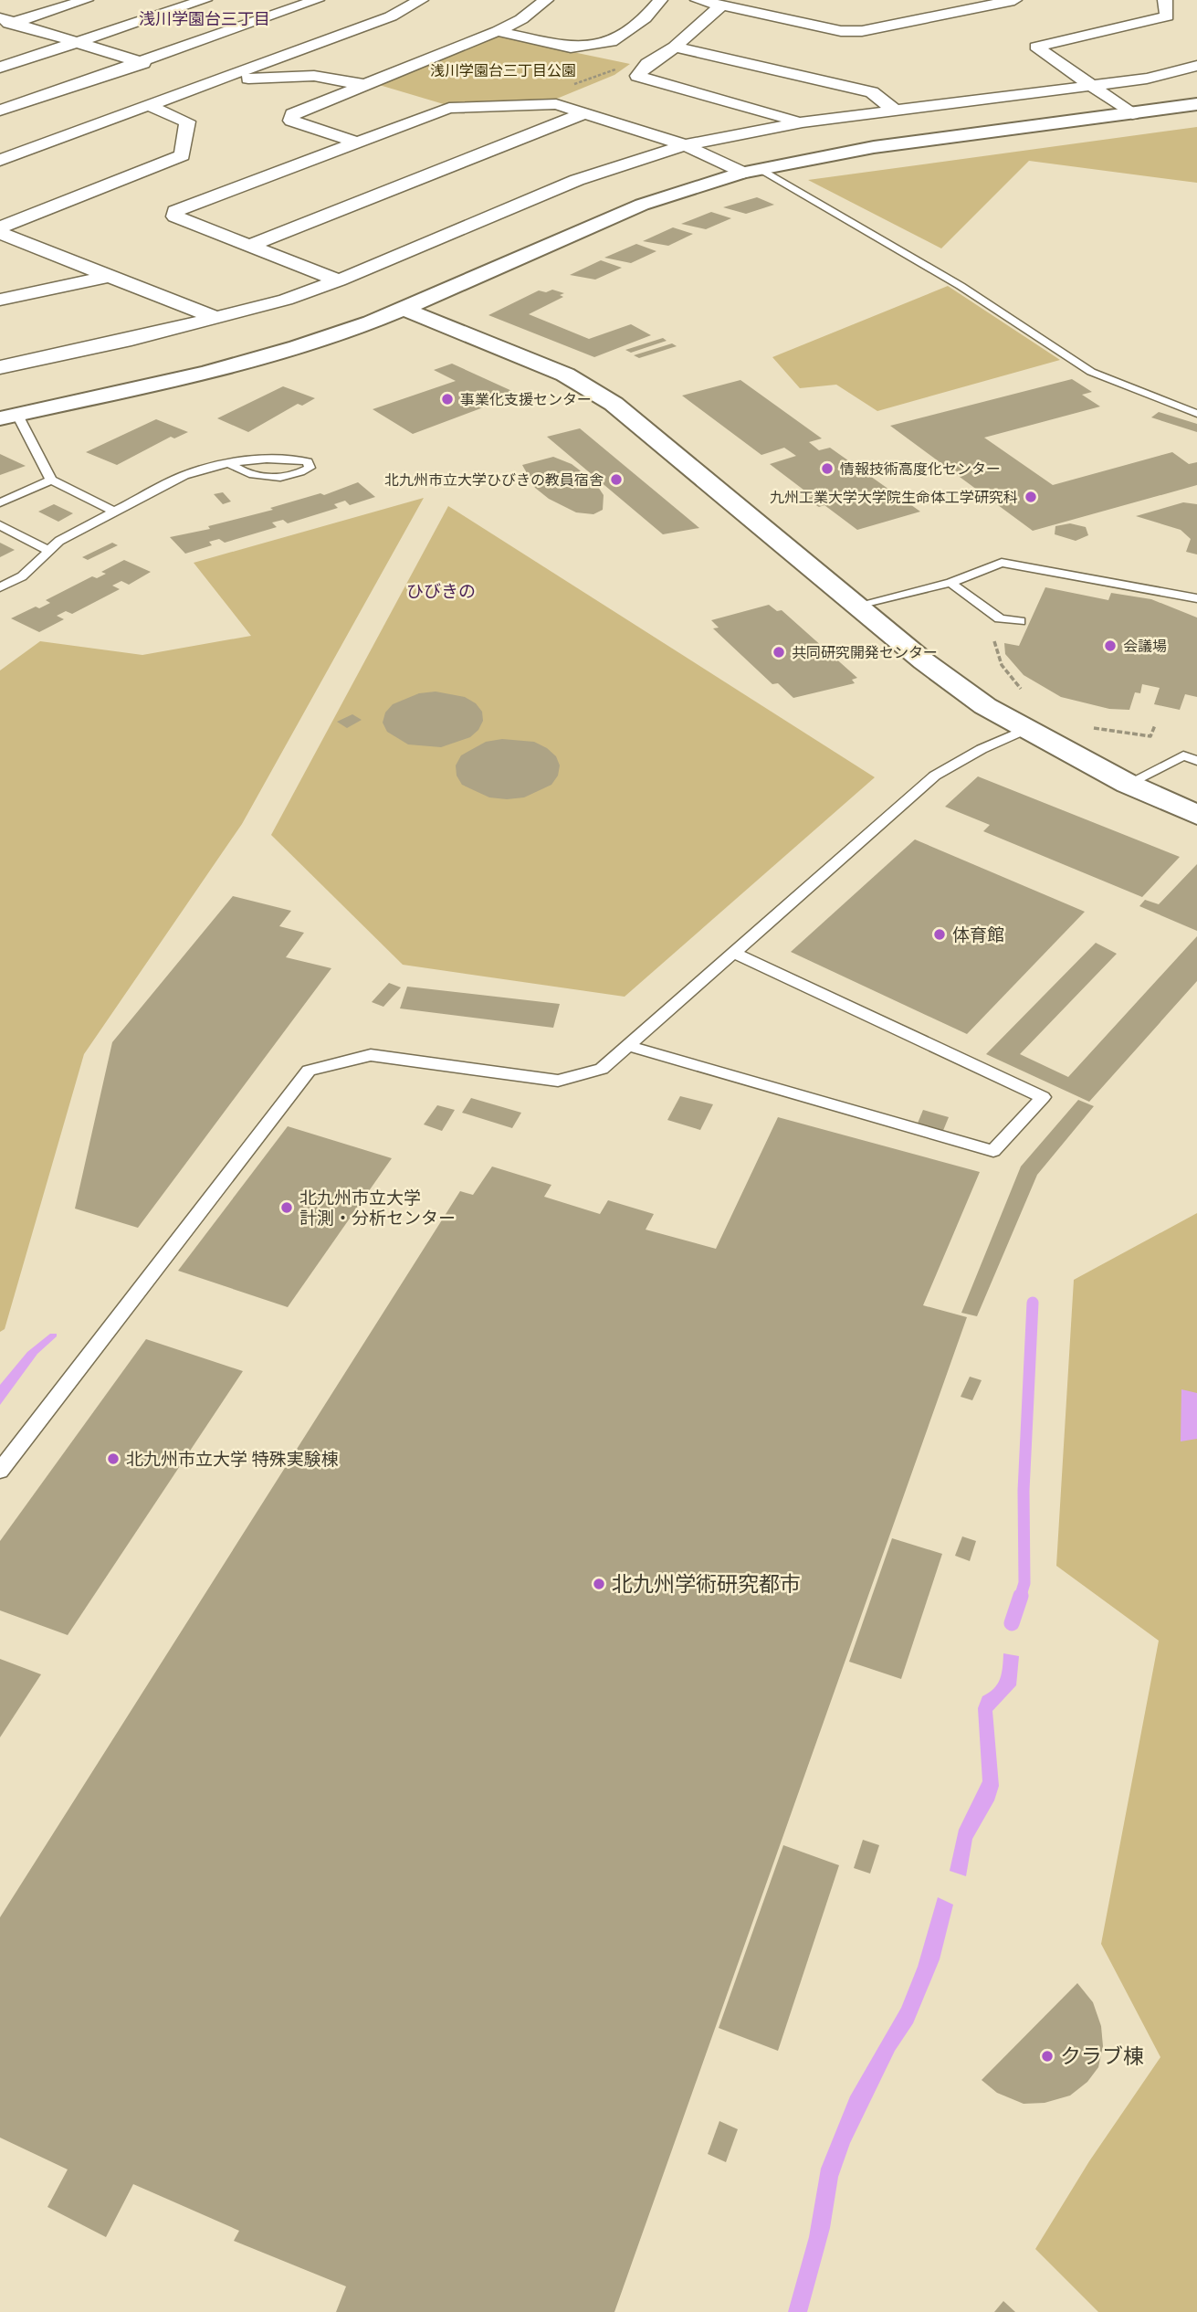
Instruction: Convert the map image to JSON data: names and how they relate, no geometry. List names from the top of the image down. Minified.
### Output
{"districts":["浅川学園台三丁目","ひびきの"],"parks":["浅川学園台三丁目公園"],"places":["事業化支援センター","情報技術高度化センター","北九州市立大学ひびきの教員宿舎","九州工業大学大学院生命体工学研究科","会議場","共同研究開発センター","体育館","北九州市立大学 計測・分析センター","北九州市立大学 特殊実験棟","北九州学術研究都市","クラブ棟"]}
